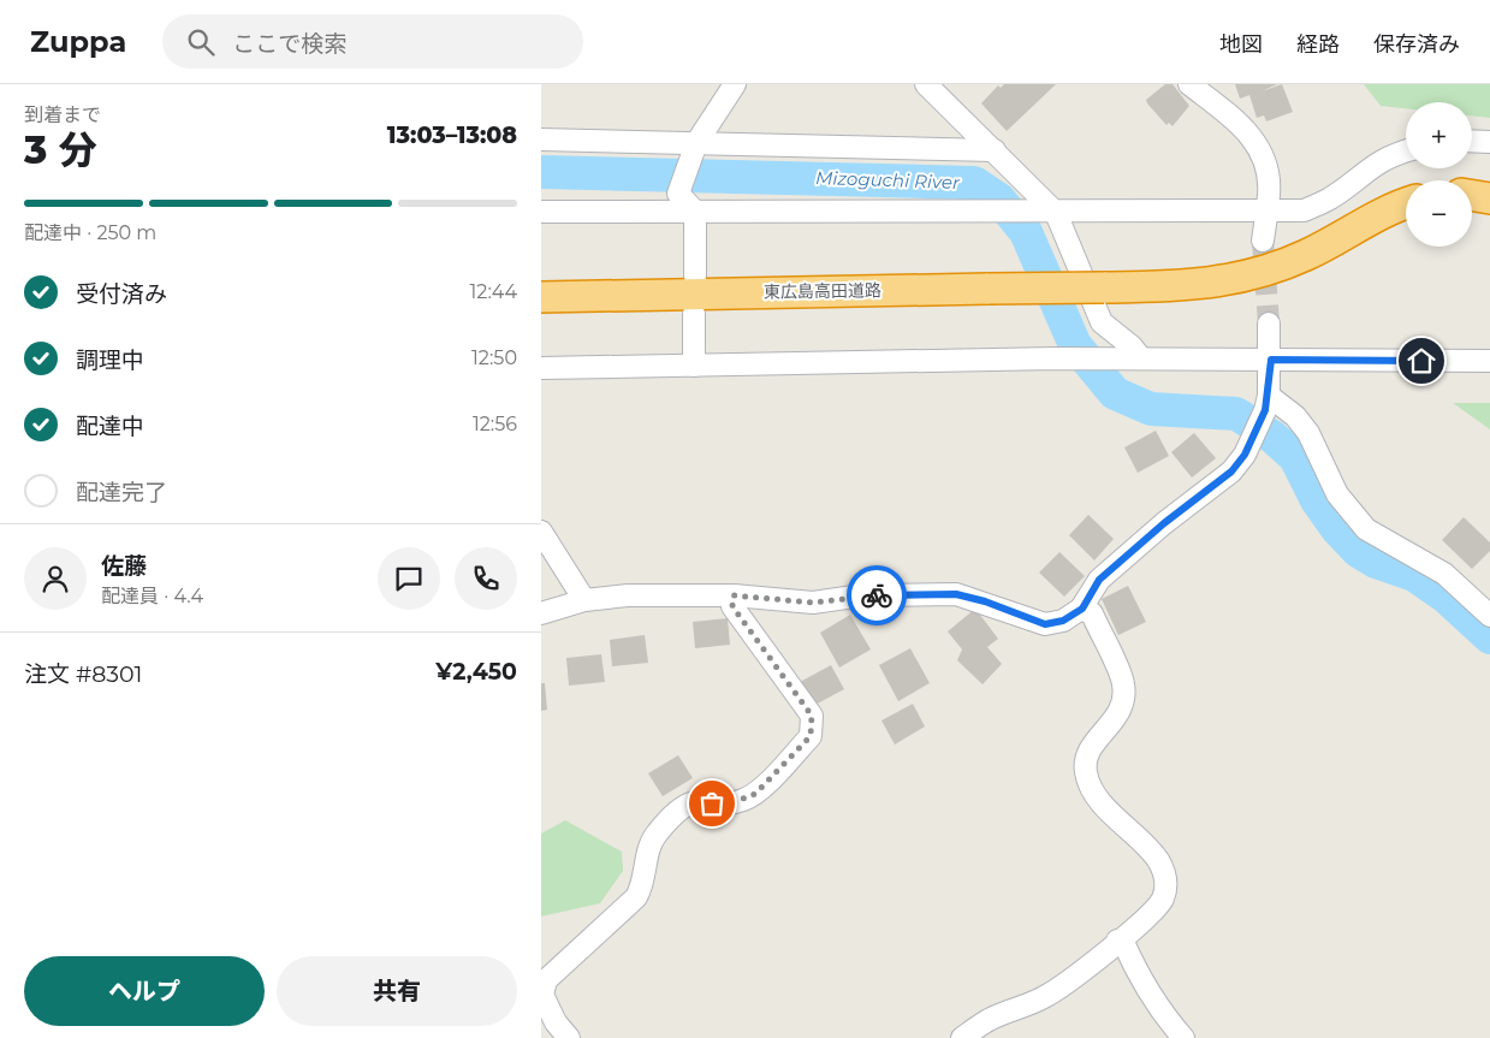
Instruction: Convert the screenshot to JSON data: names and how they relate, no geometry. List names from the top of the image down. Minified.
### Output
{"streets":{"highway":["東広島高田道路"]},"water":["Mizoguchi River"],"page":{"header":"Zuppa","search":"ここで検索","nav":["地図","経路","保存済み"],"heading":["3 分","到着まで","13:03–13:08"],"panel":["佐藤","配達員 · 4.4","注文 #8301","¥2,450"],"map_buttons":["+","−"],"bar":"配達中 · 250 m","list":[["受付済み","12:44"],["調理中","12:50"],["配達中","12:56"],"配達完了"],"buttons":["ヘルプ","共有"]}}
